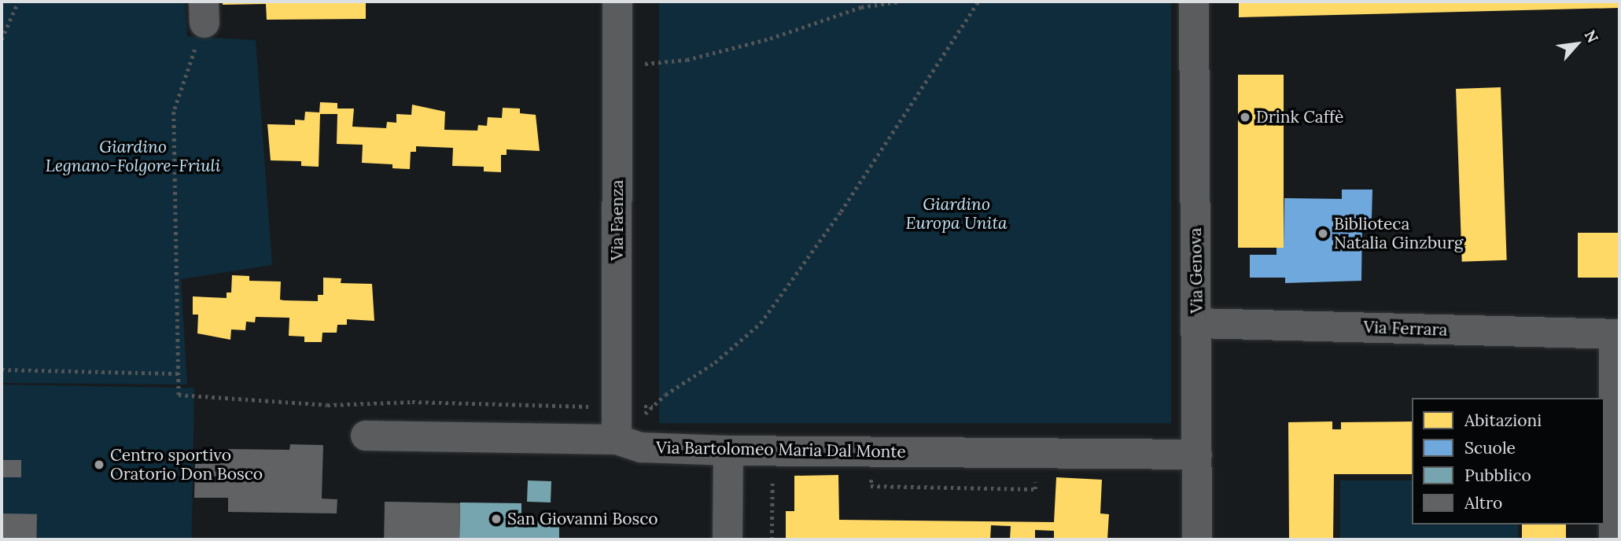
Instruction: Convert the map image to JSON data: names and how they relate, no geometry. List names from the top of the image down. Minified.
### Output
{"streets":{"street":["Via Faenza","Via Genova","Via Ferrara","Via Bartolomeo Maria Dal Monte"]},"crossings":[["Via Faenza","Via Bartolomeo Maria Dal Monte"],["Via Genova","Via Ferrara"],["Via Genova","Via Bartolomeo Maria Dal Monte"]],"parks":["Giardino Legnano-Folgore-Friuli","Giardino Europa Unita"],"places":["Drink Caffè","Biblioteca Natalia Ginzburg","Centro sportivo Oratorio Don Bosco","San Giovanni Bosco"],"legend":["Abitazioni","Scuole","Pubblico","Altro"],"north":"top right"}
